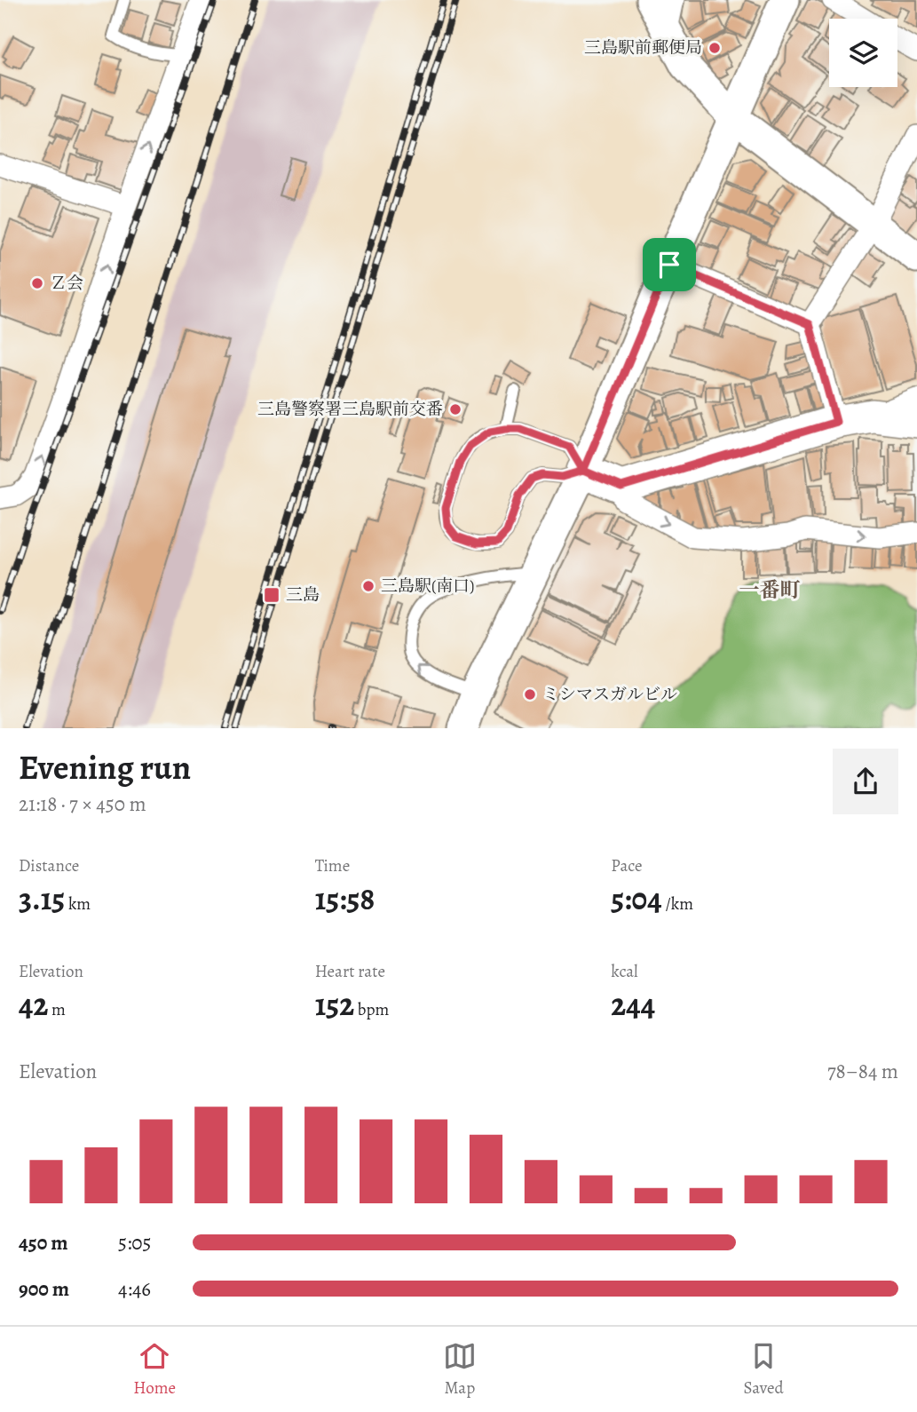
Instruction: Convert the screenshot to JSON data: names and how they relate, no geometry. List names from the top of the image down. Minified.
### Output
{"districts":["一番町"],"places":{"other":["三島駅前郵便局","Ｚ会","三島警察署三島駅前交番","三島駅(南口)","ミシマスガルビル"],"transit":["三島"]},"page":{"heading":["Evening run","21:18 · 7 × 450 m"],"stats":[["Distance","3.15 km"],["Time","15:58"],["Pace","5:04 /km"],["Elevation","42 m"],["Heart rate","152 bpm"],["kcal","244"]],"chart":["Elevation","78–84 m"],"list":[{"name":"450 m","note":"5:05"},{"name":"900 m","note":"4:46"}],"tabs":["Home","Map","Saved"]}}
